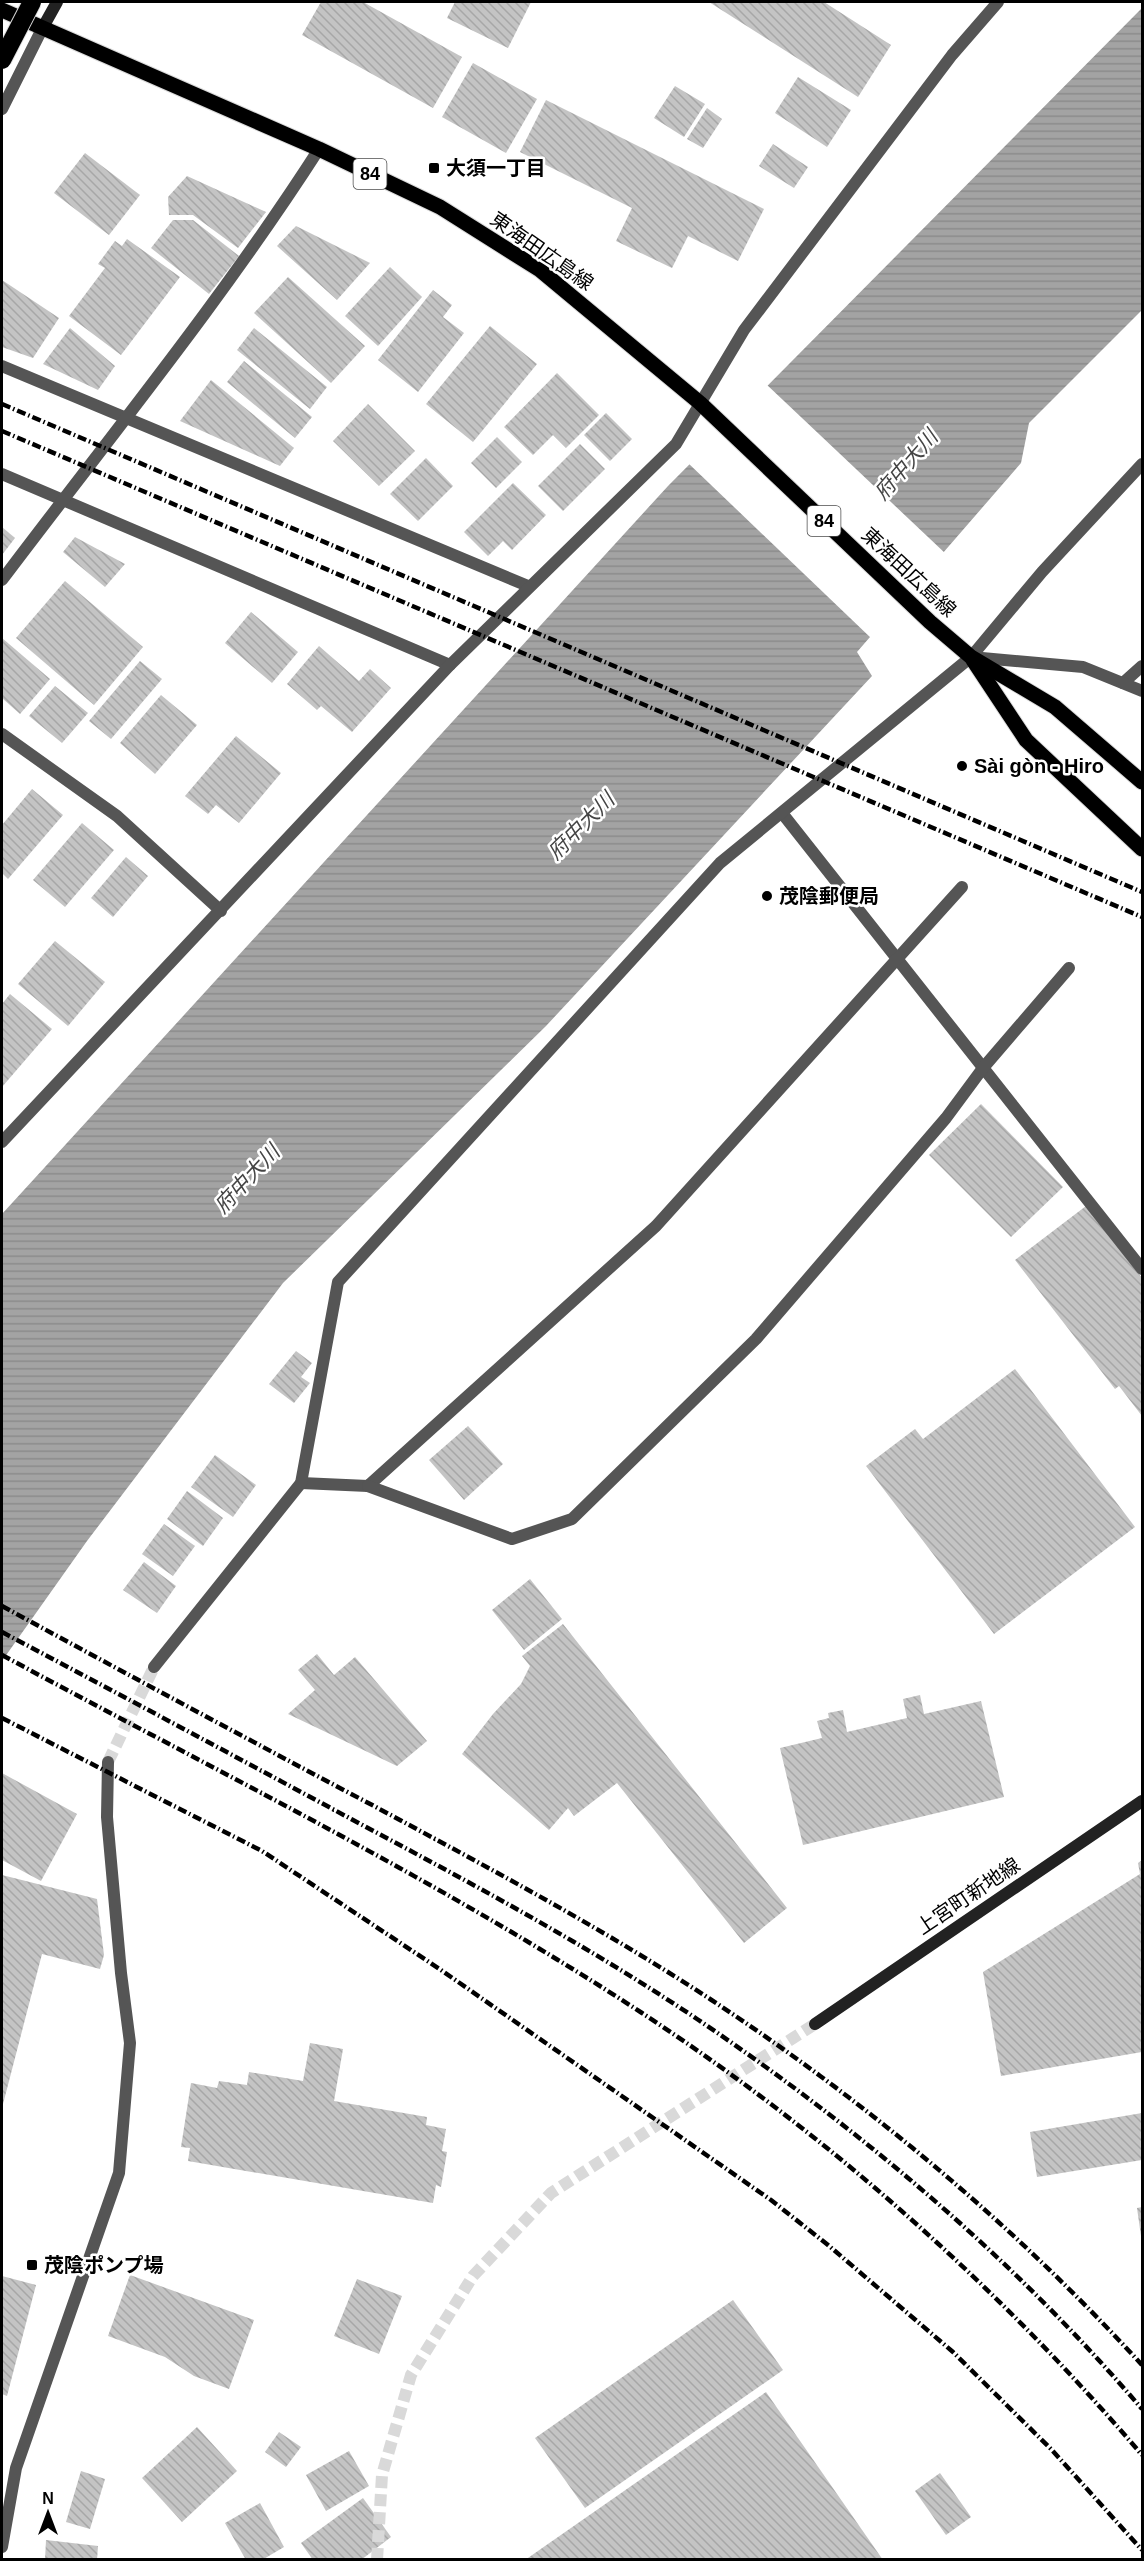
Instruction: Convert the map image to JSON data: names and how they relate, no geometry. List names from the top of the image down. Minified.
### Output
{"streets":{"main road":["84","東海田広島線","上宮町新地線"]},"water":["府中大川"],"places":{"transit":["大須一丁目","茂陰ポンプ場"],"other":["Sài gòn - Hiro","茂陰郵便局"]},"north":"top"}
